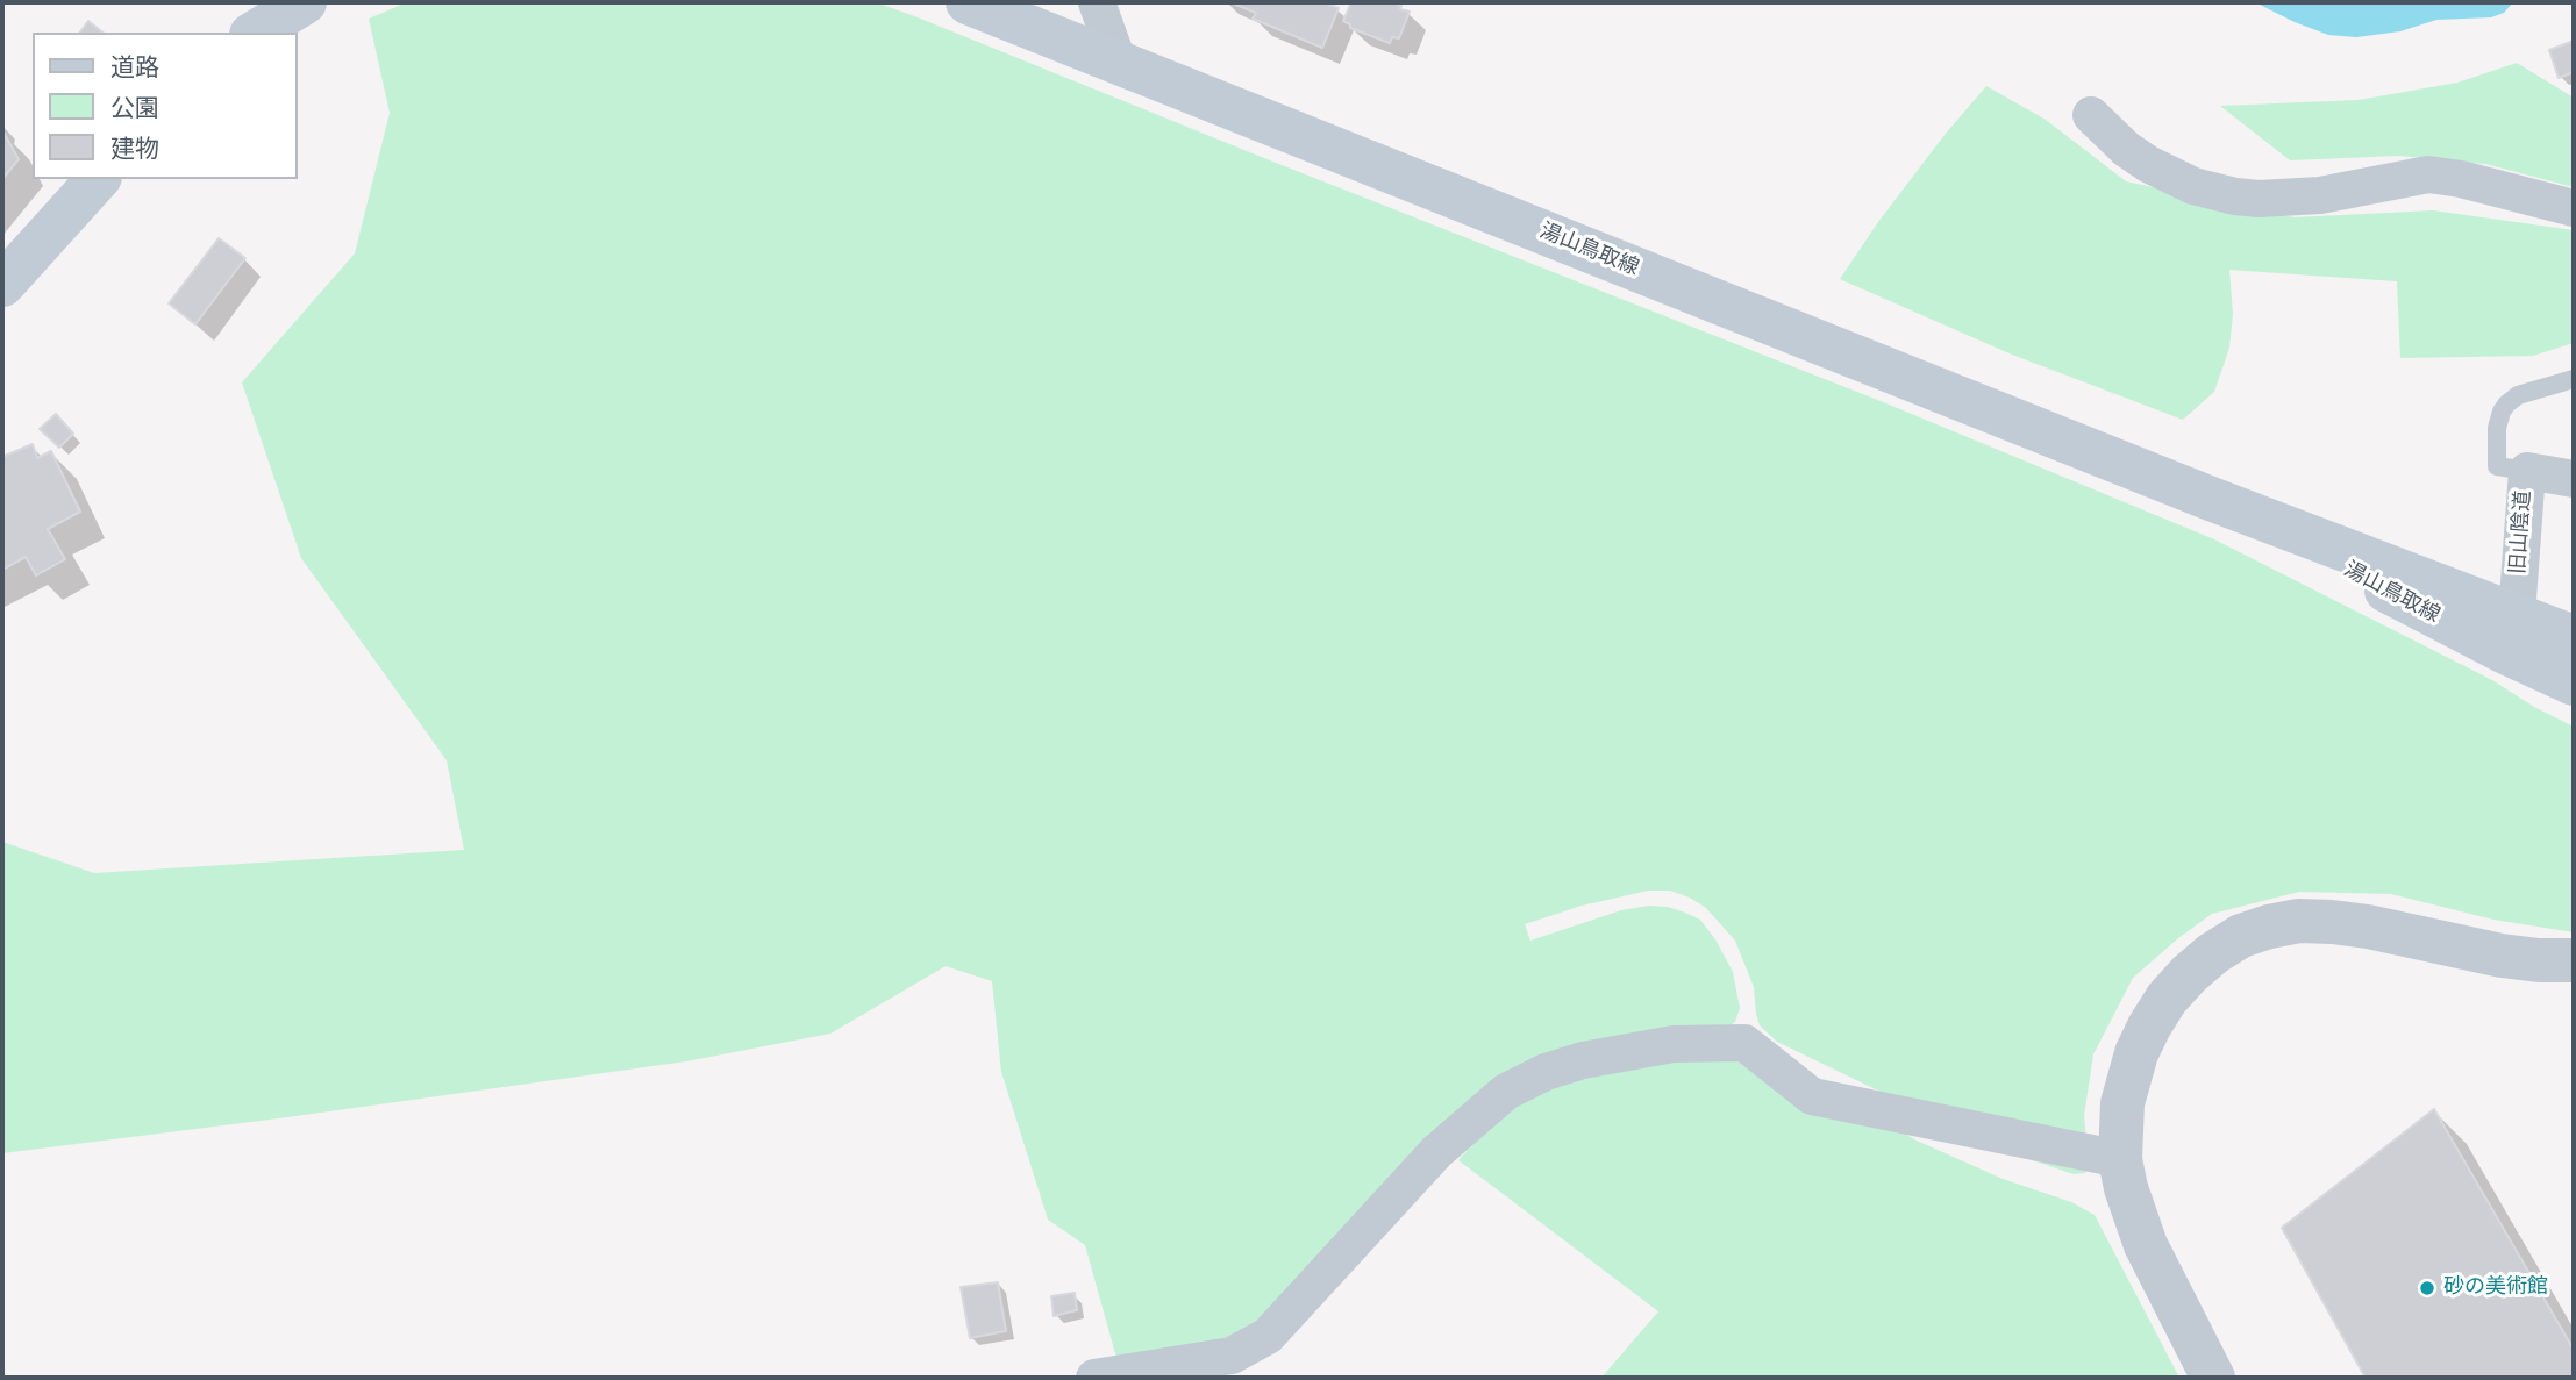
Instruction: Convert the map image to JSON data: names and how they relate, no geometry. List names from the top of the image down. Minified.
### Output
{"streets":{"main road":["湯山鳥取線"],"street":["旧山陰道"]},"crossings":[["湯山鳥取線","旧山陰道"]],"places":["砂の美術館"],"legend":["道路","公園","建物"]}
